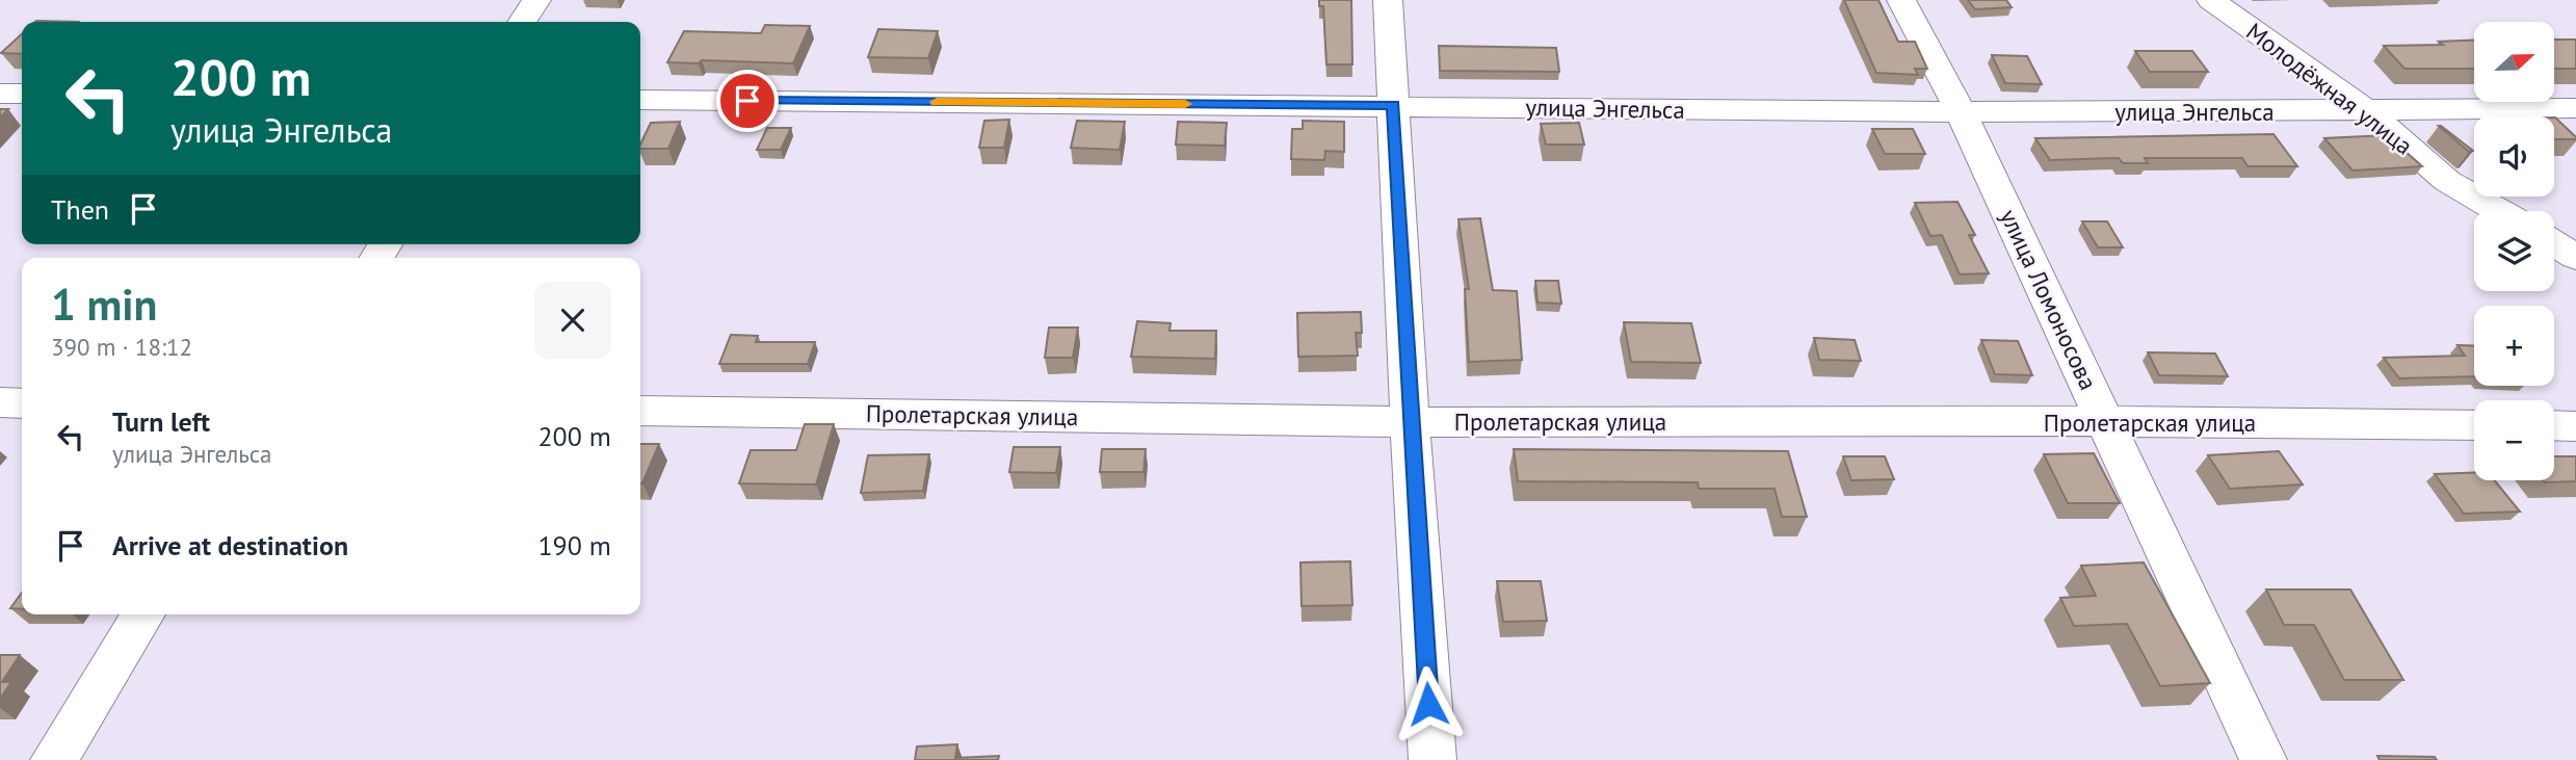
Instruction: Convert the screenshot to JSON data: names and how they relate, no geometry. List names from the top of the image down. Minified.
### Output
{"streets":{"street":["Молодёжная улица","улица Энгельса","улица Ломоносова","Пролетарская улица"]},"crossings":[["Молодёжная улица","улица Энгельса"],["улица Энгельса","улица Ломоносова"],["улица Ломоносова","Пролетарская улица"]],"north":"right","page":{"map_buttons":["+","−"],"turn":["200 m","улица Энгельса"],"then":"Then","heading":["1 min","390 m · 18:12"],"list":[{"name":"Turn left","note":"улица Энгельса","value":"200 m"},{"name":"Arrive at destination","value":"190 m"}]}}
